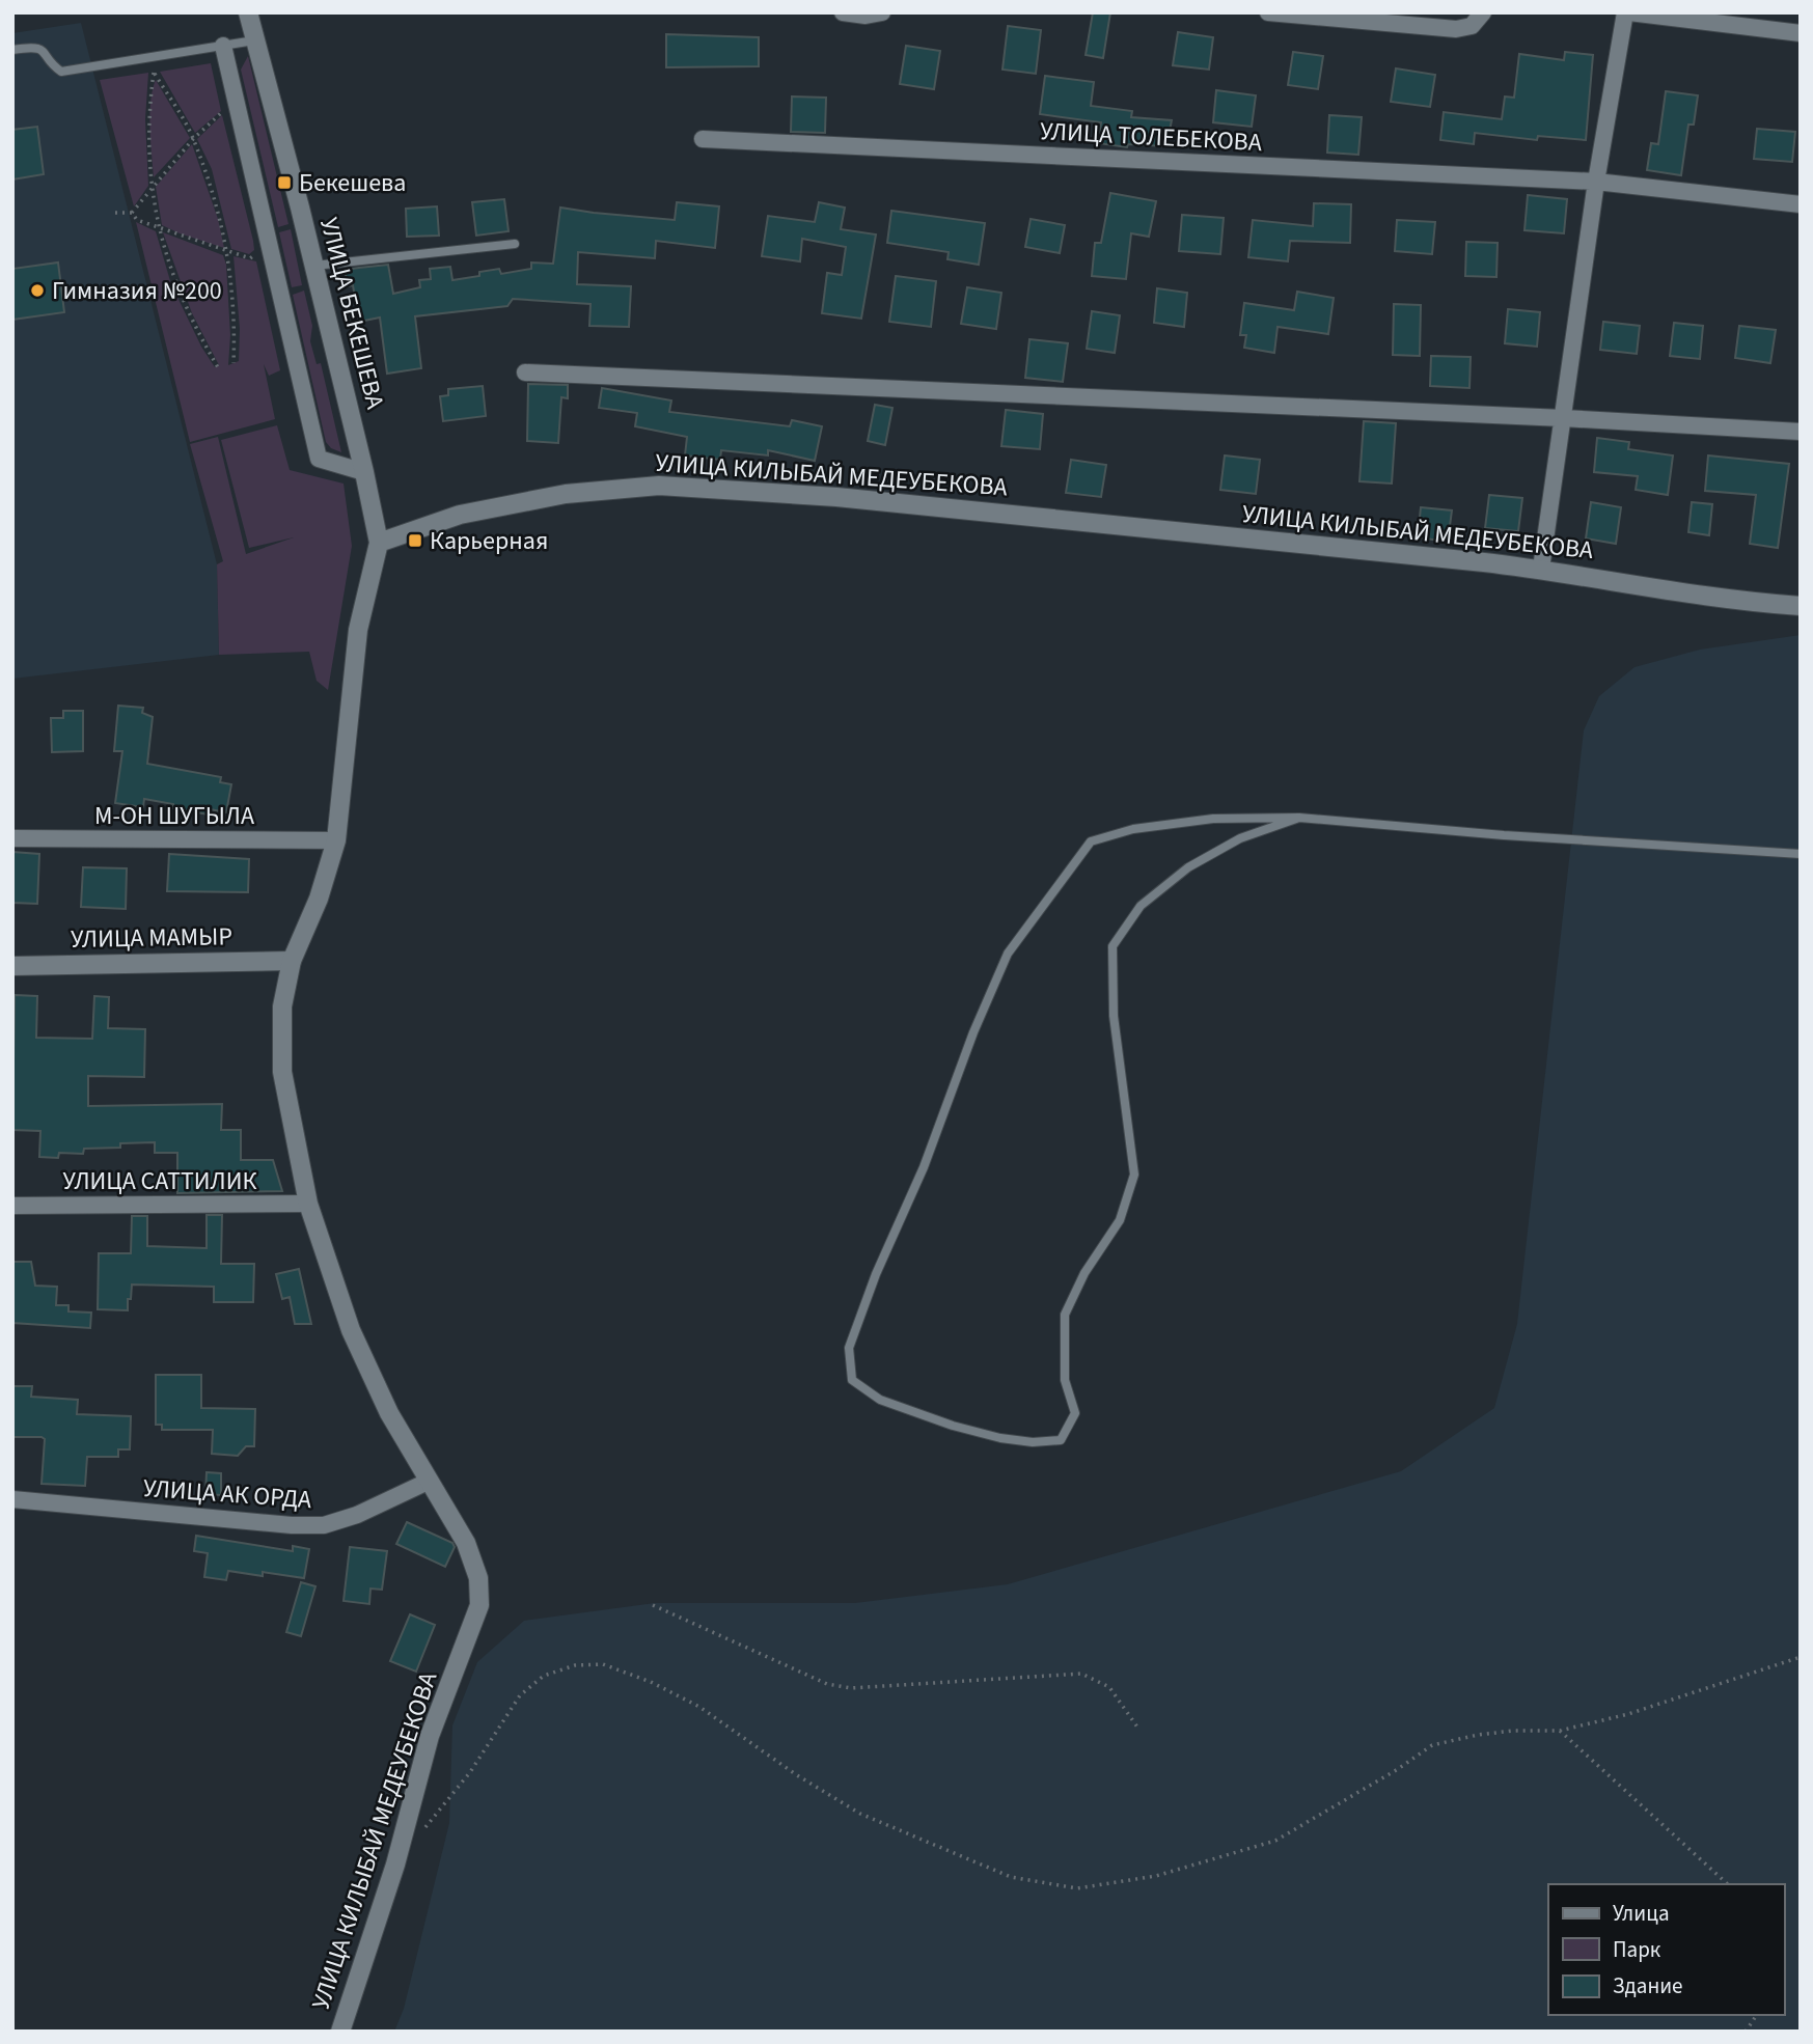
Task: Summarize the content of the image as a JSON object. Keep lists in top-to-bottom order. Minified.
{"streets":{"main road":["УЛИЦА БЕКЕШЕВА","УЛИЦА КИЛЫБАЙ МЕДЕУБЕКОВА","УЛИЦА МАМЫР"],"street":["УЛИЦА ТОЛЕБЕКОВА","М-ОН ШУГЫЛА","УЛИЦА САТТИЛИК","УЛИЦА АК ОРДА"]},"crossings":[["УЛИЦА БЕКЕШЕВА","УЛИЦА КИЛЫБАЙ МЕДЕУБЕКОВА"],["УЛИЦА КИЛЫБАЙ МЕДЕУБЕКОВА","М-ОН ШУГЫЛА"],["УЛИЦА КИЛЫБАЙ МЕДЕУБЕКОВА","УЛИЦА МАМЫР"],["УЛИЦА КИЛЫБАЙ МЕДЕУБЕКОВА","УЛИЦА САТТИЛИК"],["УЛИЦА КИЛЫБАЙ МЕДЕУБЕКОВА","УЛИЦА АК ОРДА"]],"places":{"transit":["Бекешева","Карьерная"],"other":["Гимназия №200"]},"legend":["Улица","Парк","Здание"]}
